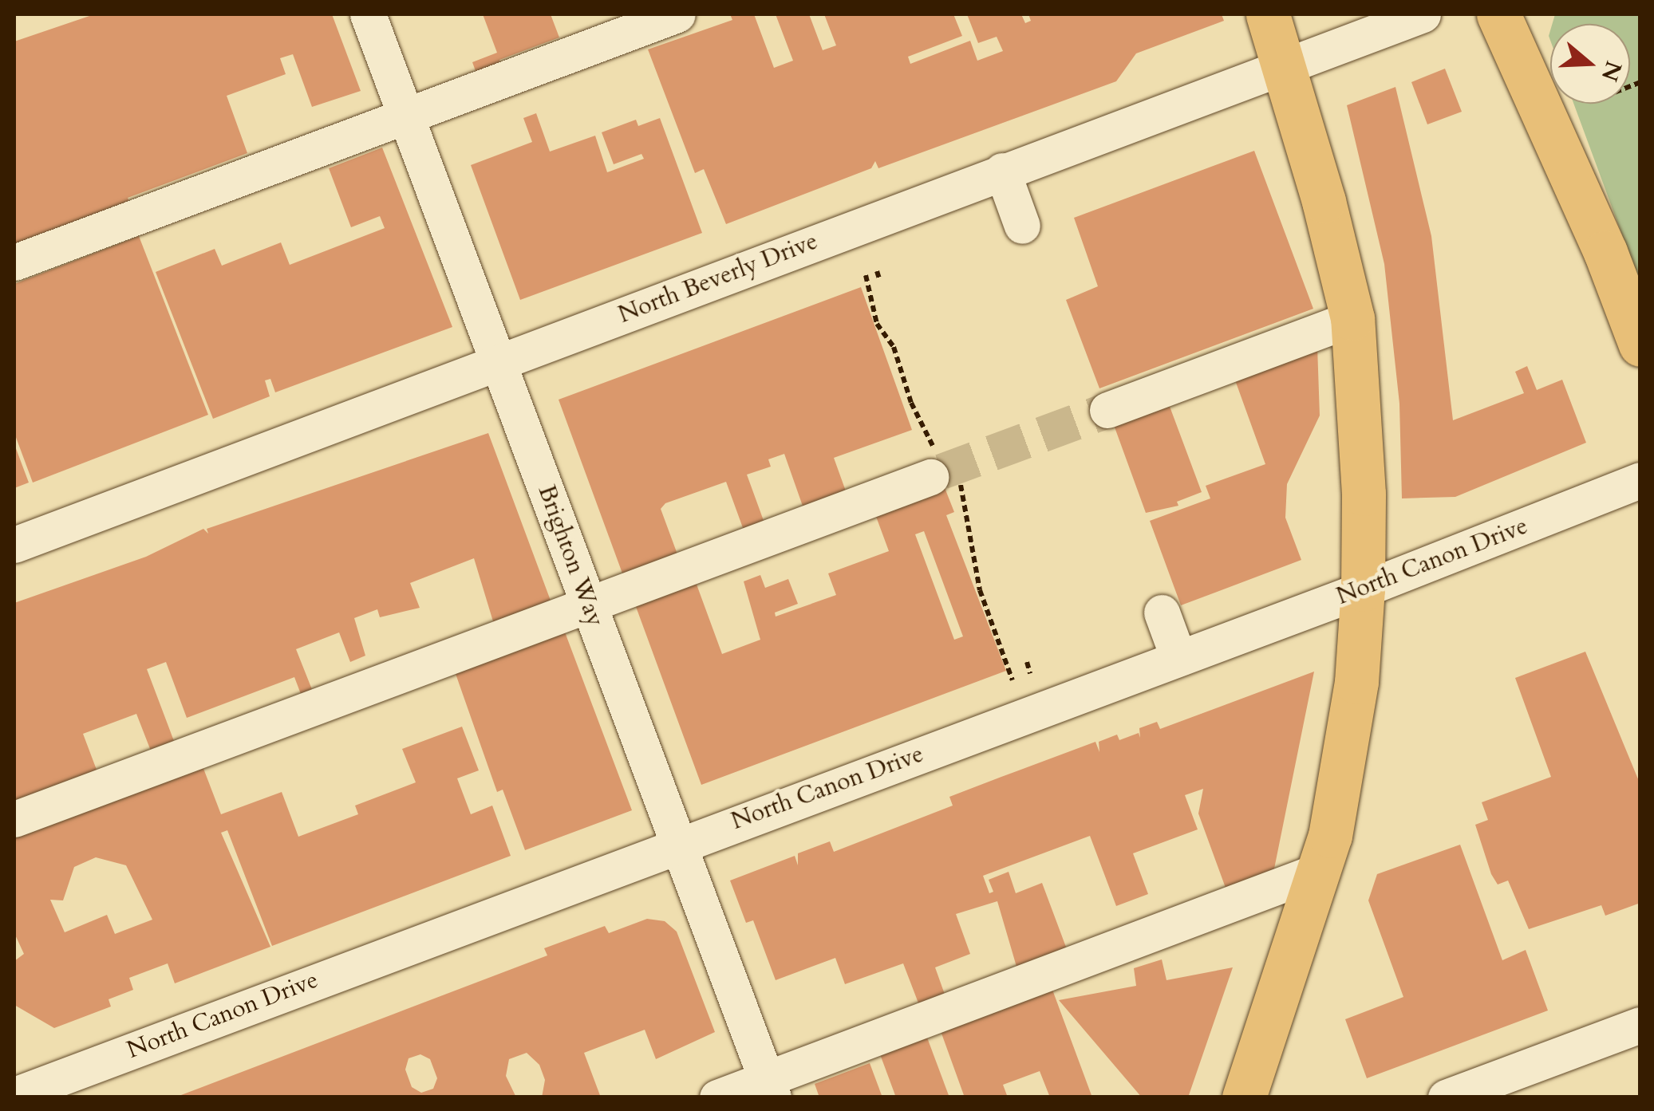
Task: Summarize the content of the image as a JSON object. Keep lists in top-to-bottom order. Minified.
{"streets":{"street":["North Beverly Drive","Brighton Way","North Canon Drive"]},"crossings":[["North Beverly Drive","Brighton Way"],["Brighton Way","North Canon Drive"]],"north":"right"}
